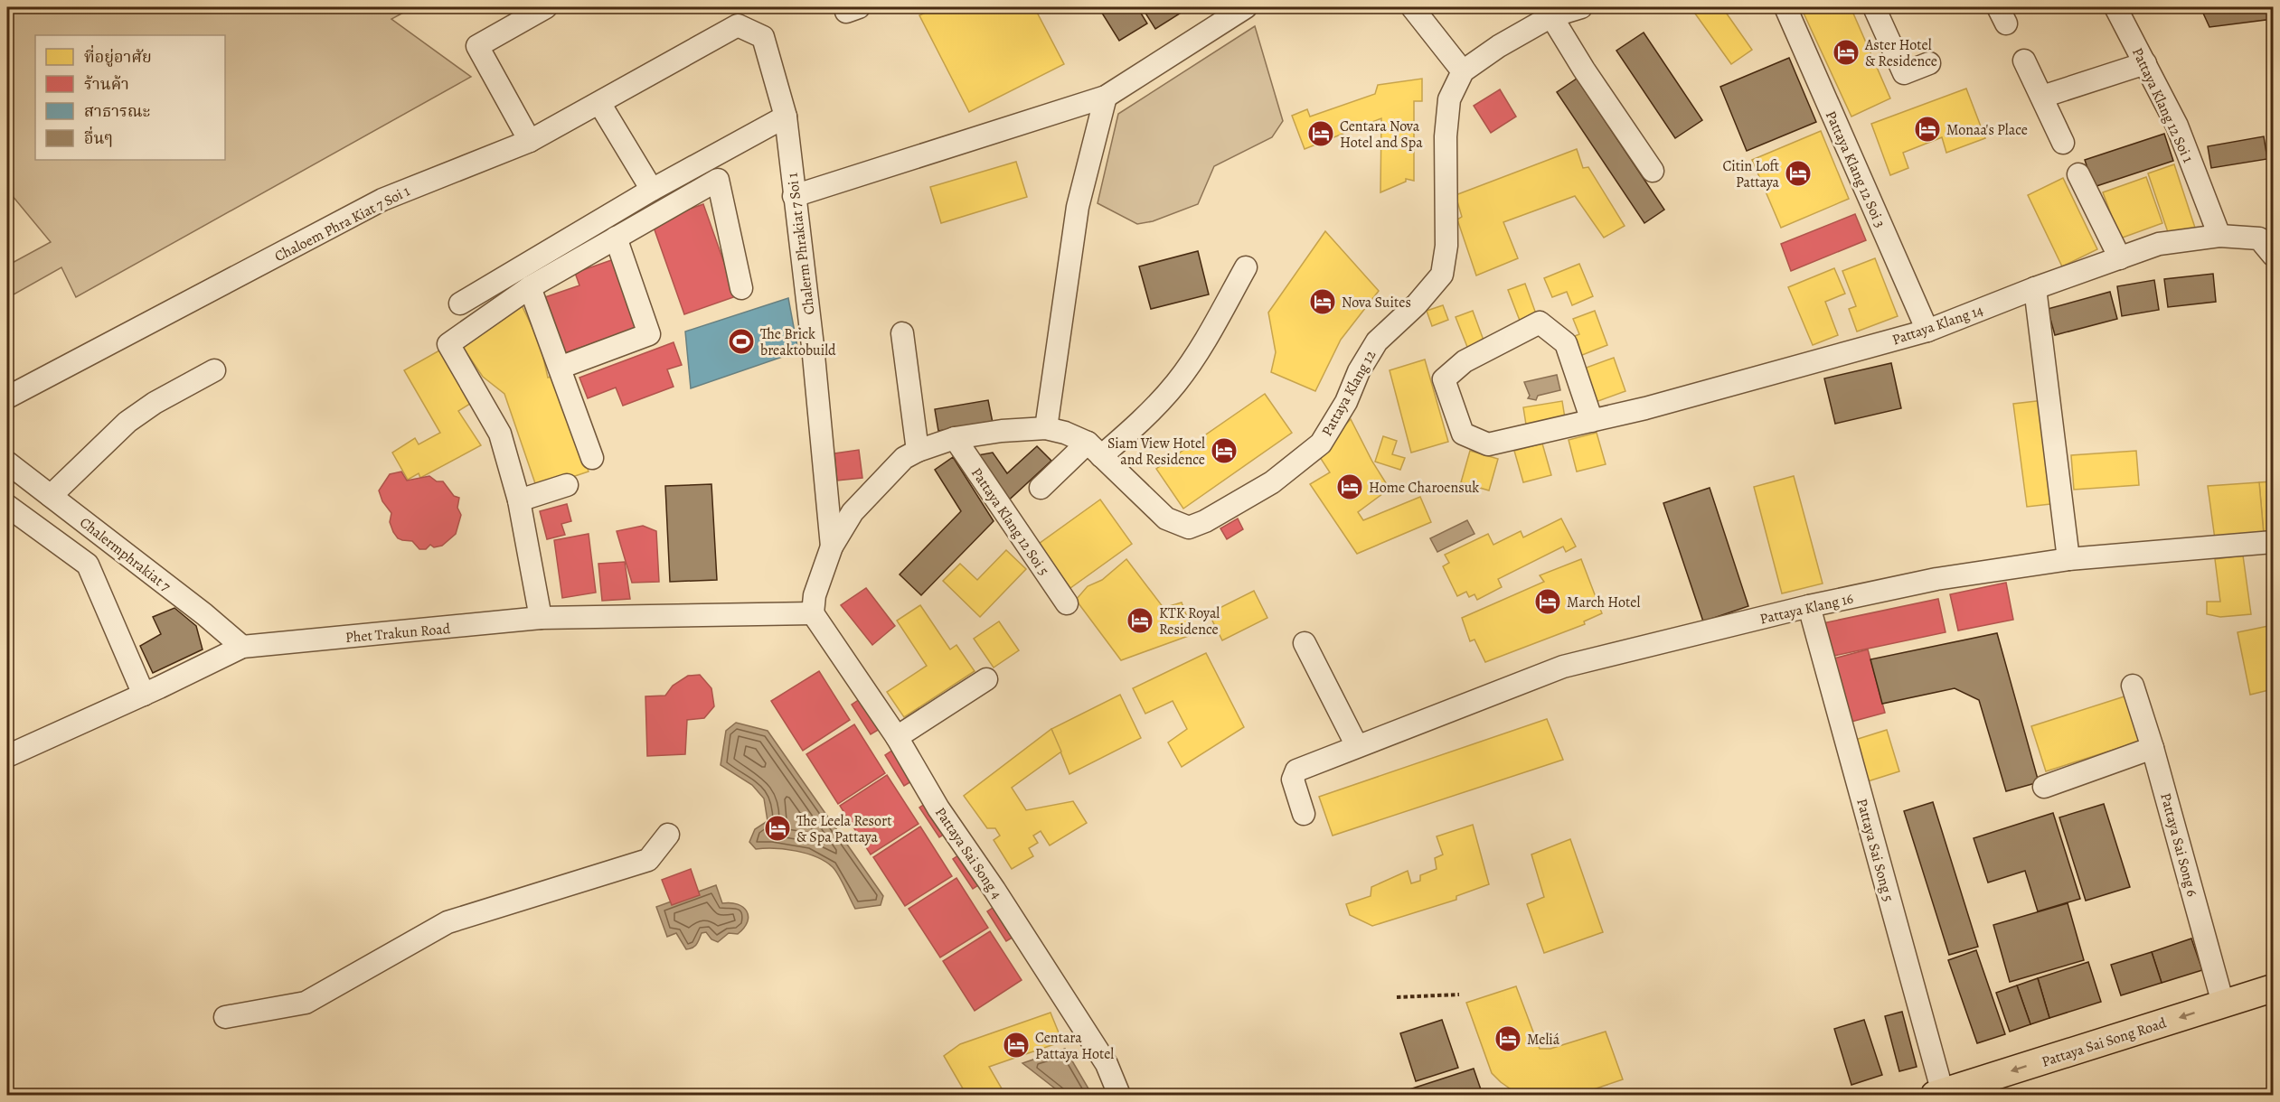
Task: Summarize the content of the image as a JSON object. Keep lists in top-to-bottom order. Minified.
{"streets":{"main road":["Pattaya Sai Song Road"],"street":["Pattaya Klang 12 Soi 1","Pattaya Klang 12 Soi 3","Chaloem Phra Kiat 7 Soi 1","Chalerm Phrakiat 7 Soi 1","Pattaya Klang 14","Pattaya Klang 12","Pattaya Klang 12 Soi 5","Chalermphrakiat 7","Pattaya Klang 16","Phet Trakun Road","Pattaya Sai Song 6","Pattaya Sai Song 5","Pattaya Sai Song 4"]},"crossings":[["Pattaya Klang 12 Soi 1","Pattaya Klang 14"],["Pattaya Klang 12 Soi 3","Pattaya Klang 14"],["Chaloem Phra Kiat 7 Soi 1","Chalerm Phrakiat 7 Soi 1"],["Chalerm Phrakiat 7 Soi 1","Pattaya Klang 12"],["Pattaya Klang 12","Pattaya Klang 12 Soi 5"],["Pattaya Klang 12","Phet Trakun Road"],["Pattaya Klang 12","Pattaya Sai Song 4"],["Chalermphrakiat 7","Phet Trakun Road"],["Pattaya Klang 16","Pattaya Sai Song 5"],["Phet Trakun Road","Pattaya Sai Song 4"],["Pattaya Sai Song 6","Pattaya Sai Song Road"],["Pattaya Sai Song 5","Pattaya Sai Song Road"]],"one_way":["Pattaya Sai Song Road"],"places":{"hotel":["Aster Hotel & Residence","Monaa's Place","Centara Nova Hotel and Spa","Citin Loft Pattaya","Nova Suites","Siam View Hotel and Residence","Home Charoensuk","March Hotel","KTK Royal Residence","The Leela Resort & Spa Pattaya","Meliá","Centara Pattaya Hotel"],"sports":["The Brick breaktobuild"]},"legend":["ที่อยู่อาศัย","ร้านค้า","สาธารณะ","อื่นๆ"]}
